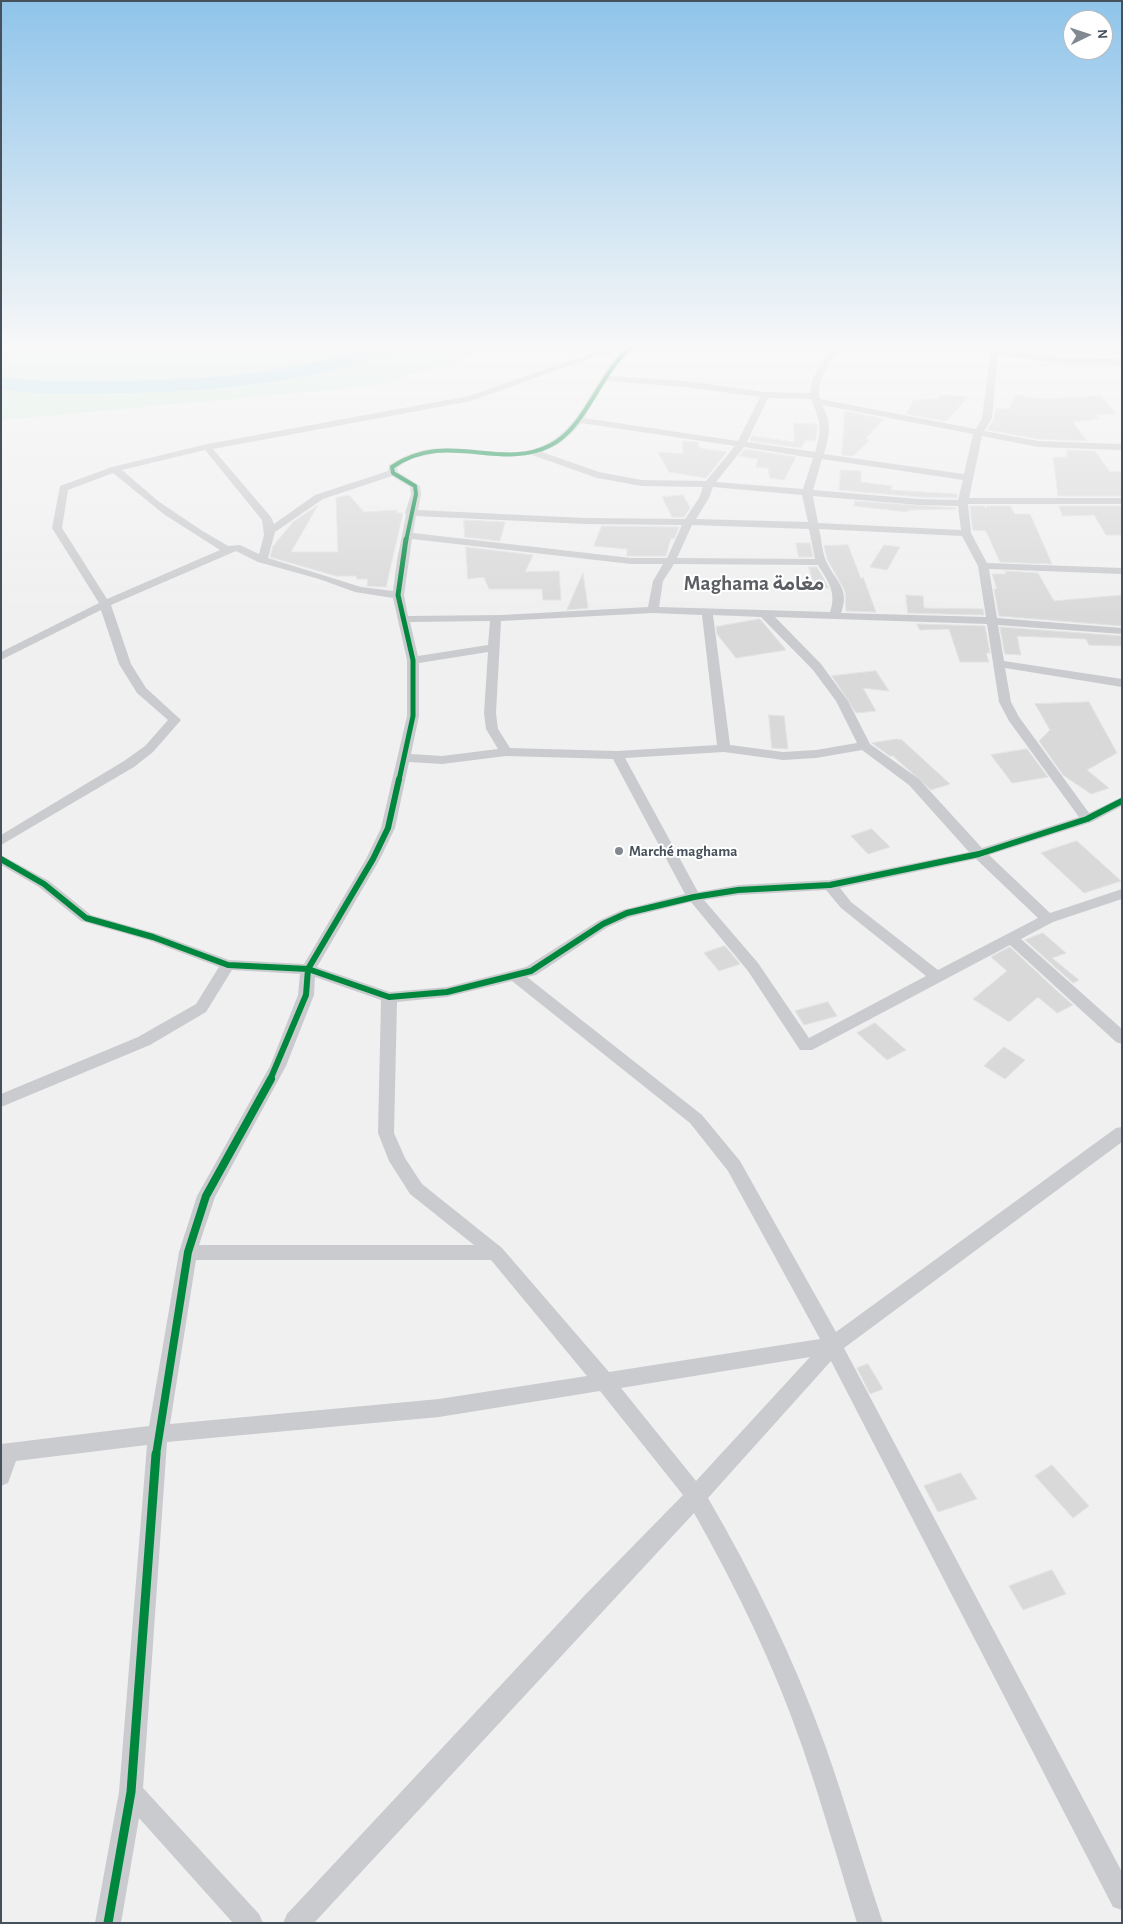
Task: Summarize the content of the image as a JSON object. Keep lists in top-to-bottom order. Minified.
{"districts":["Maghama مغامة"],"places":["Marché maghama"],"north":"right"}
